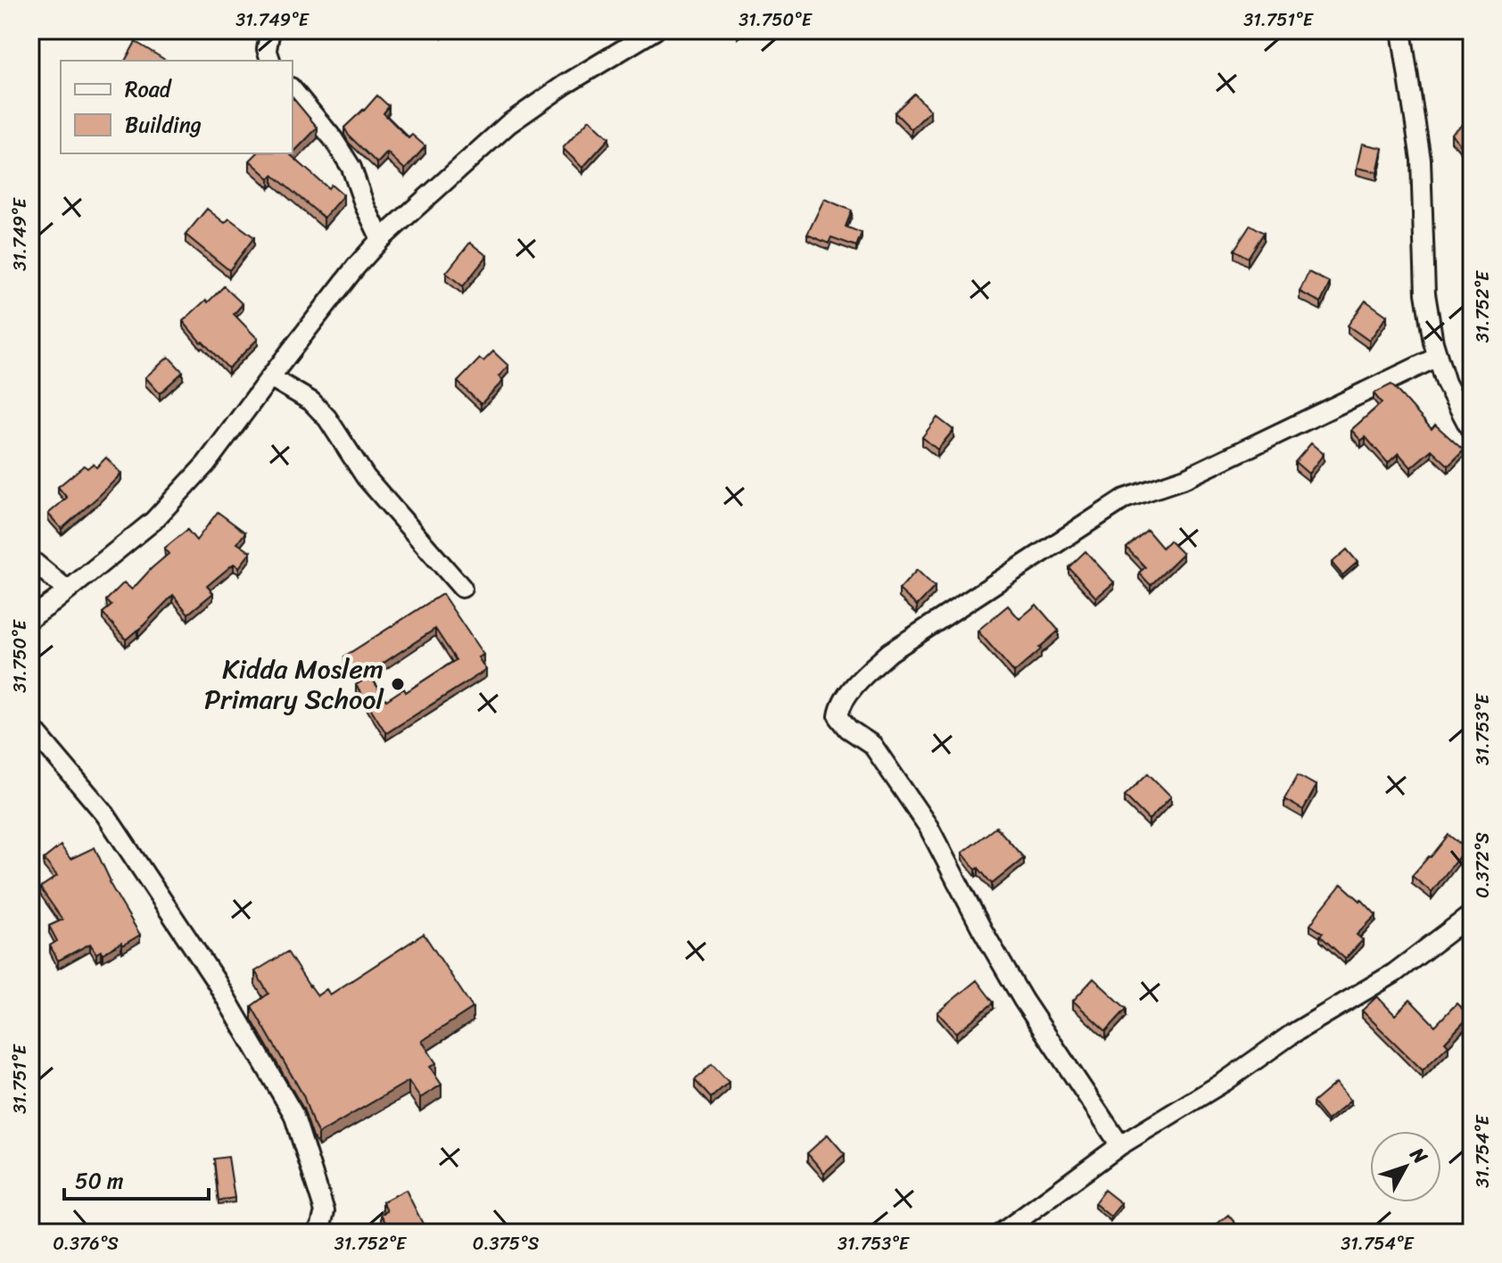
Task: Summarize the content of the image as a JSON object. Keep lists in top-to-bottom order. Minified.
{"places":["Kidda Moslem Primary School"],"legend":["Road","Building"],"scale_bar":"50 m","north":"top right","coordinates":["31.749°E","31.750°E","31.751°E","31.752°E","31.753°E","0.372°S","31.754°E","0.376°S","0.375°S"]}
